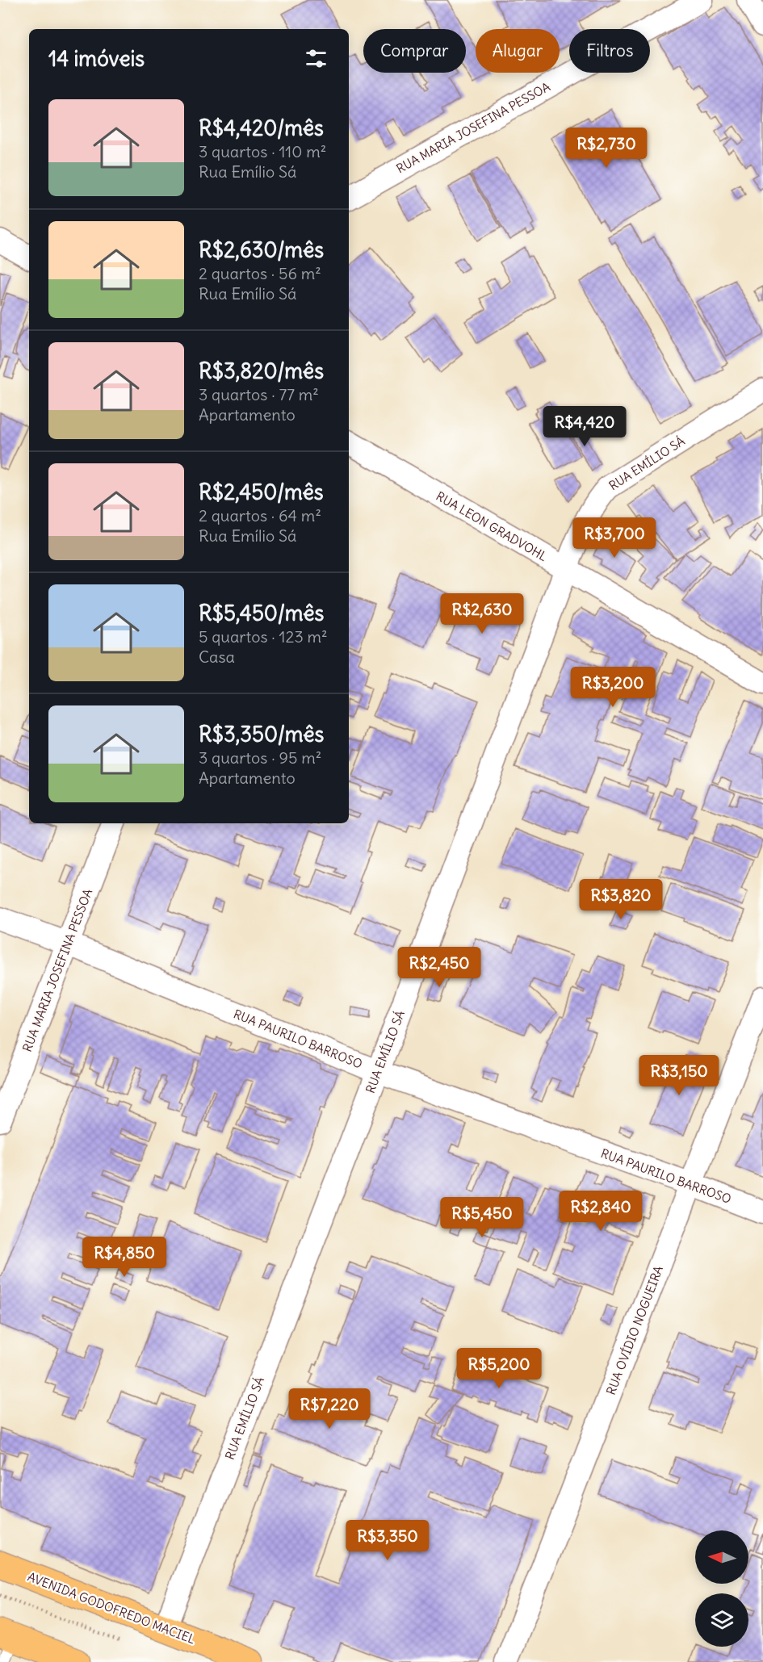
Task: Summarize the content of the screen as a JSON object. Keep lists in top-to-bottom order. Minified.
{"streets":{"main road":["AVENIDA GODOFREDO MACIEL"],"street":["RUA MARIA JOSEFINA PESSOA","RUA EMÍLIO SÁ","RUA LEON GRADVOHL","RUA PAURILO BARROSO","RUA OVÍDIO NOGUEIRA"]},"crossings":[["RUA MARIA JOSEFINA PESSOA","RUA PAURILO BARROSO"],["RUA EMÍLIO SÁ","RUA LEON GRADVOHL"],["RUA EMÍLIO SÁ","RUA PAURILO BARROSO"],["RUA EMÍLIO SÁ","AVENIDA GODOFREDO MACIEL"],["RUA PAURILO BARROSO","RUA OVÍDIO NOGUEIRA"]],"north":"left","page":{"chip":["Comprar","Alugar","Filtros"],"heading":"14 imóveis","list":[{"name":"R$4,420/mês","note":"3 quartos · 110 m² · Rua Emílio Sá"},{"name":"R$2,630/mês","note":"2 quartos · 56 m² · Rua Emílio Sá"},{"name":"R$3,820/mês","note":"3 quartos · 77 m² · Apartamento"},{"name":"R$2,450/mês","note":"2 quartos · 64 m² · Rua Emílio Sá"},{"name":"R$5,450/mês","note":"5 quartos · 123 m² · Casa"},{"name":"R$3,350/mês","note":"3 quartos · 95 m² · Apartamento"}],"price":["R$2,730","R$4,420","R$3,700","R$2,630","R$3,200","R$3,820","R$2,450","R$3,150","R$2,840","R$5,450","R$4,850","R$5,200","R$7,220","R$3,350"]}}
